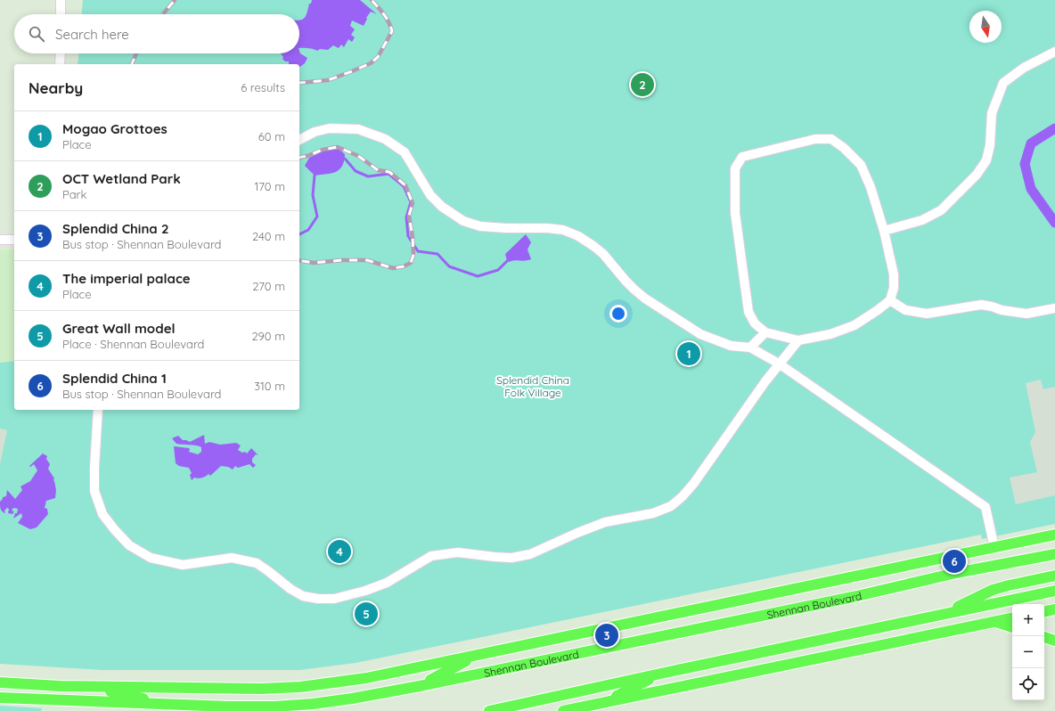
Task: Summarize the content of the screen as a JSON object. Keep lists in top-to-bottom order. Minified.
{"streets":{"main road":["Shennan Boulevard"]},"parks":["Splendid China Folk Village"],"north":"bottom","page":{"search":"Search here","heading":["Nearby","6 results"],"pins":["2","1","4","6","5","3"],"list":[{"mark":"1","name":"Mogao Grottoes","note":"Place","value":"60 m"},{"mark":"2","name":"OCT Wetland Park","note":"Park","value":"170 m"},{"mark":"3","name":"Splendid China 2","note":"Bus stop · Shennan Boulevard","value":"240 m"},{"mark":"4","name":"The imperial palace","note":"Place","value":"270 m"},{"mark":"5","name":"Great Wall model","note":"Place · Shennan Boulevard","value":"290 m"},{"mark":"6","name":"Splendid China 1","note":"Bus stop · Shennan Boulevard","value":"310 m"}],"map_buttons":["+","−"]}}
